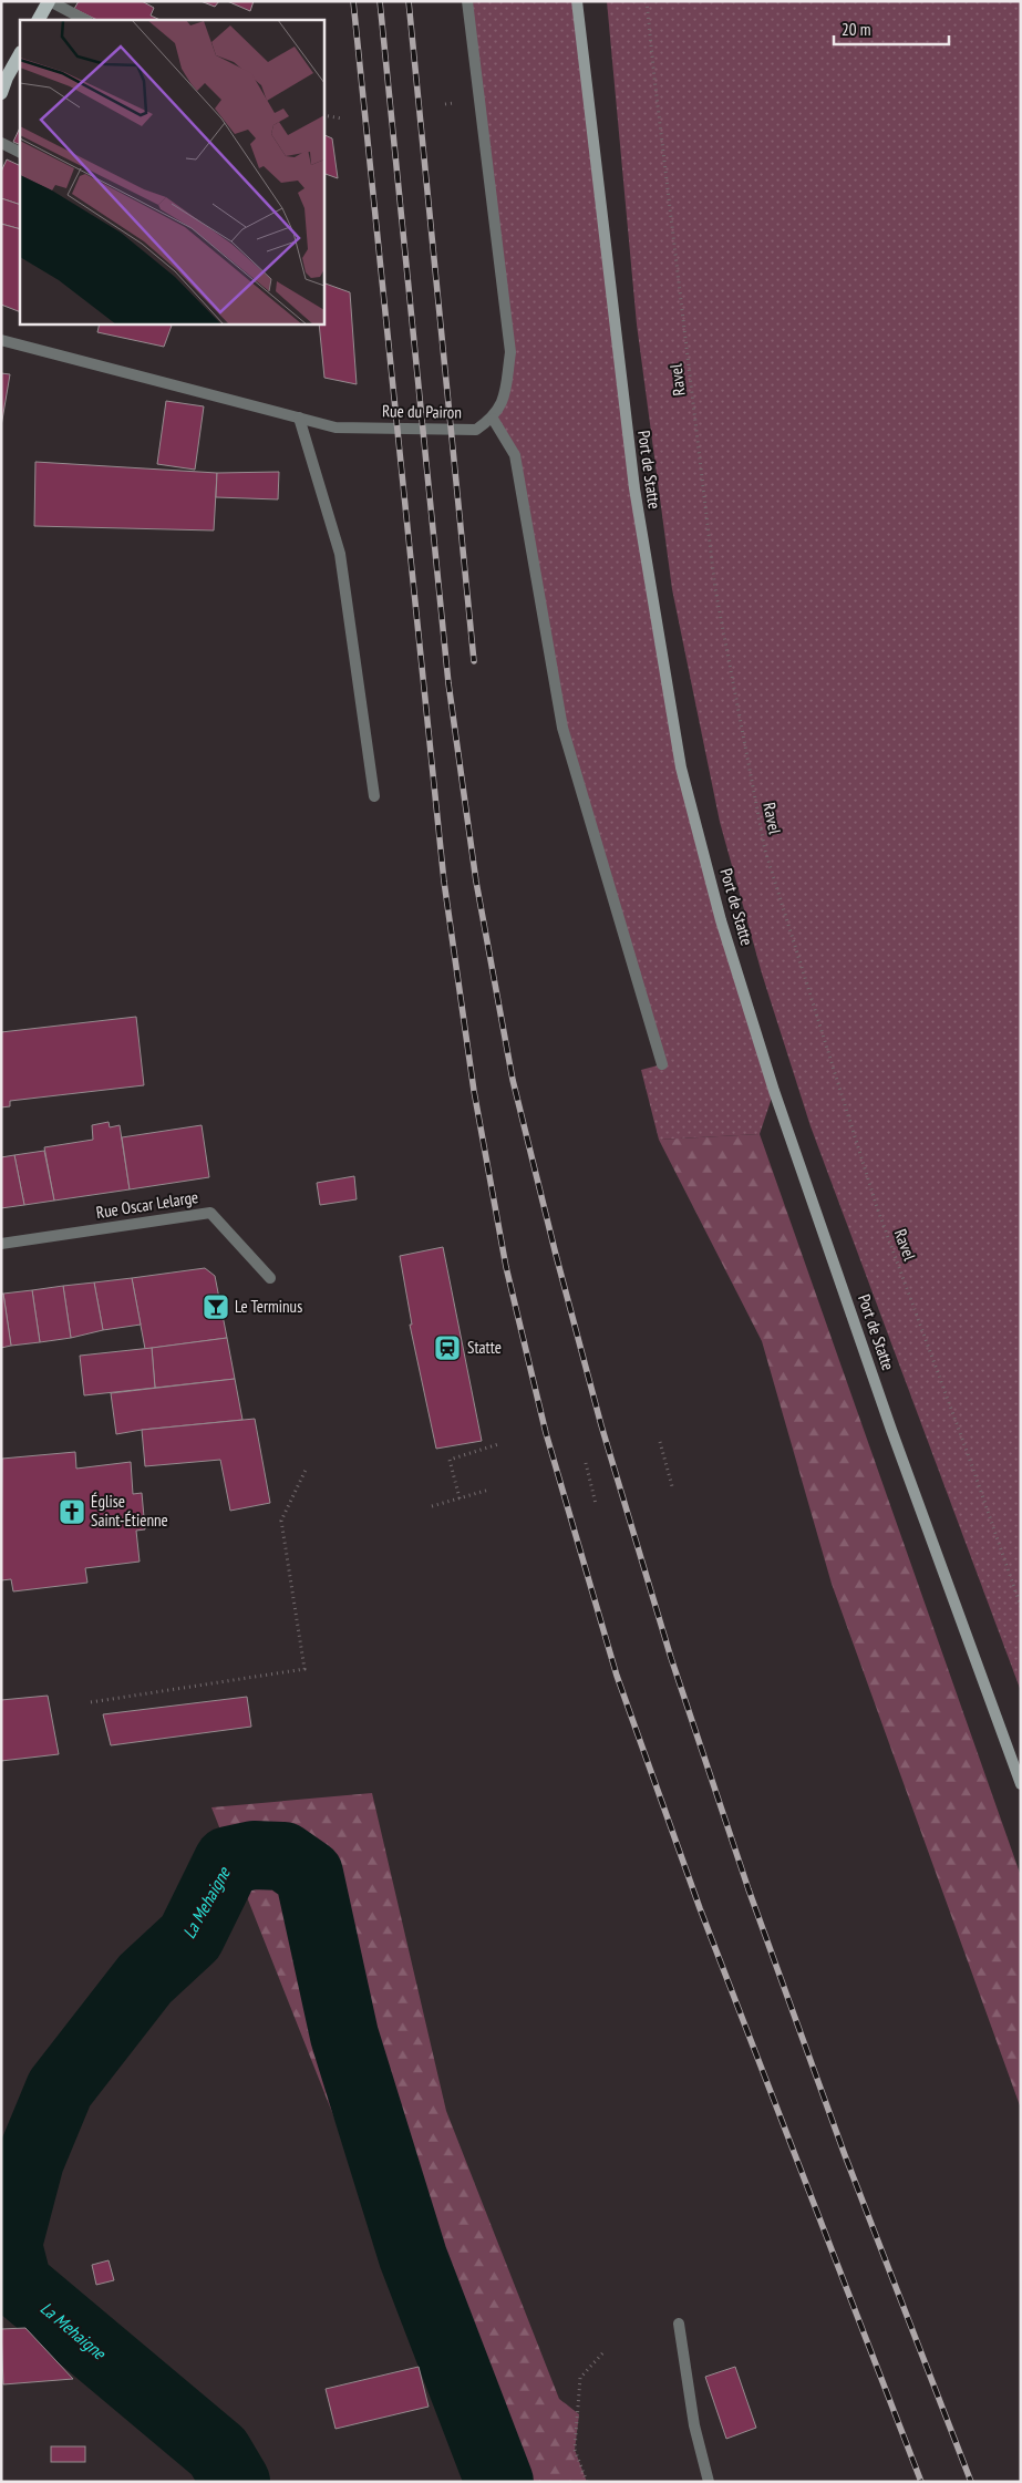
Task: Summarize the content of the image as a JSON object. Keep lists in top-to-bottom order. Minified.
{"streets":{"street":["Rue du Pairon","Port de Statte","Rue Oscar Lelarge"],"path":["Ravel"]},"water":["La Mehaigne"],"places":{"bar":["Le Terminus"],"station":["Statte"],"church":["Église Saint-Étienne"]},"scale_bar":"20 m"}
